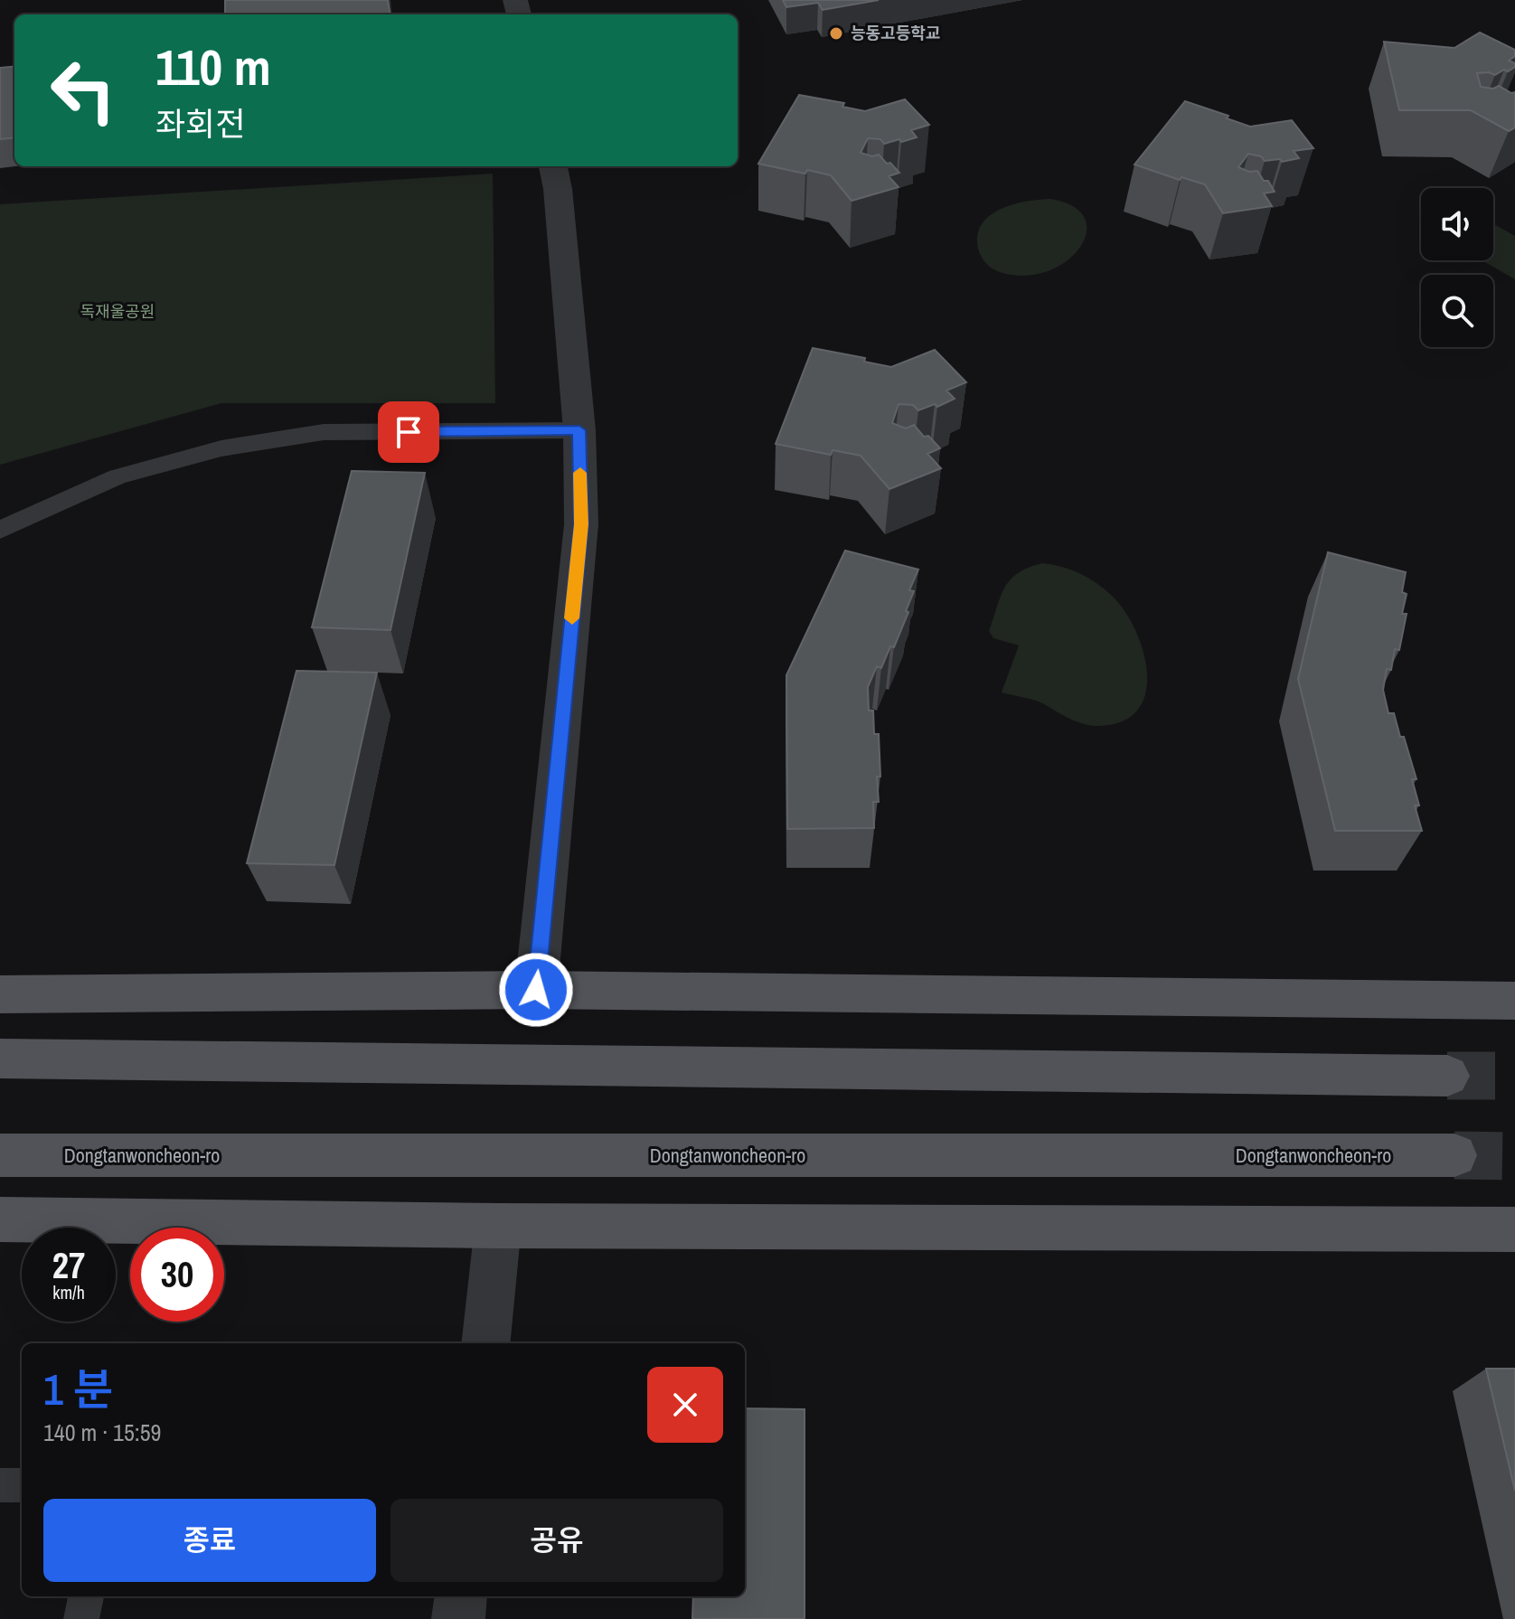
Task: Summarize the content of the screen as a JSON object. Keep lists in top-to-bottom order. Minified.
{"streets":{"main road":["Dongtanwoncheon-ro"]},"parks":["독재울공원"],"places":["능동고등학교"],"page":{"turn":["110 m","좌회전"],"speed":"27 km/h","limit":"30","heading":["1 분","140 m · 15:59"],"buttons":["종료","공유"]}}
